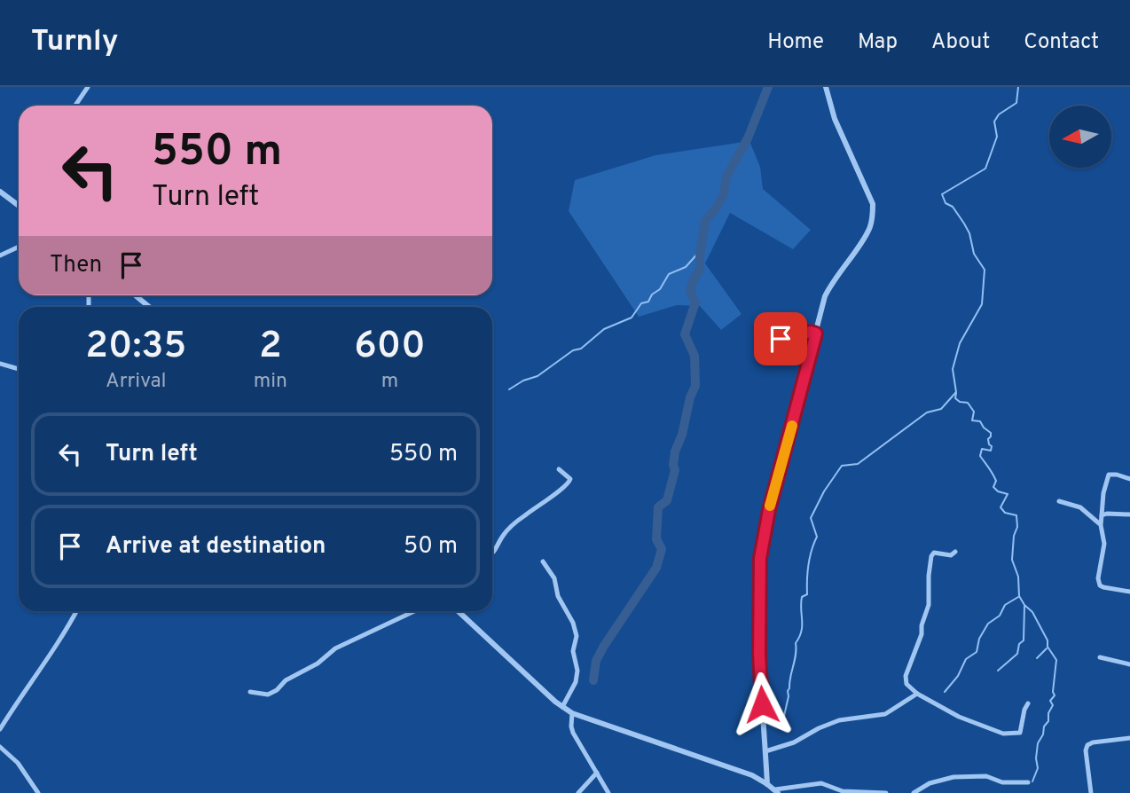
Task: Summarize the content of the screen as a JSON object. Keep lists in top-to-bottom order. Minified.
{"north":"left","page":{"header":"Turnly","nav":["Home","Map","About","Contact"],"turn":["550 m","Turn left"],"then":"Then","eta":["20:35","Arrival","2","min","600","m"],"list":[{"name":"Turn left","value":"550 m"},{"name":"Arrive at destination","value":"50 m"}]}}
